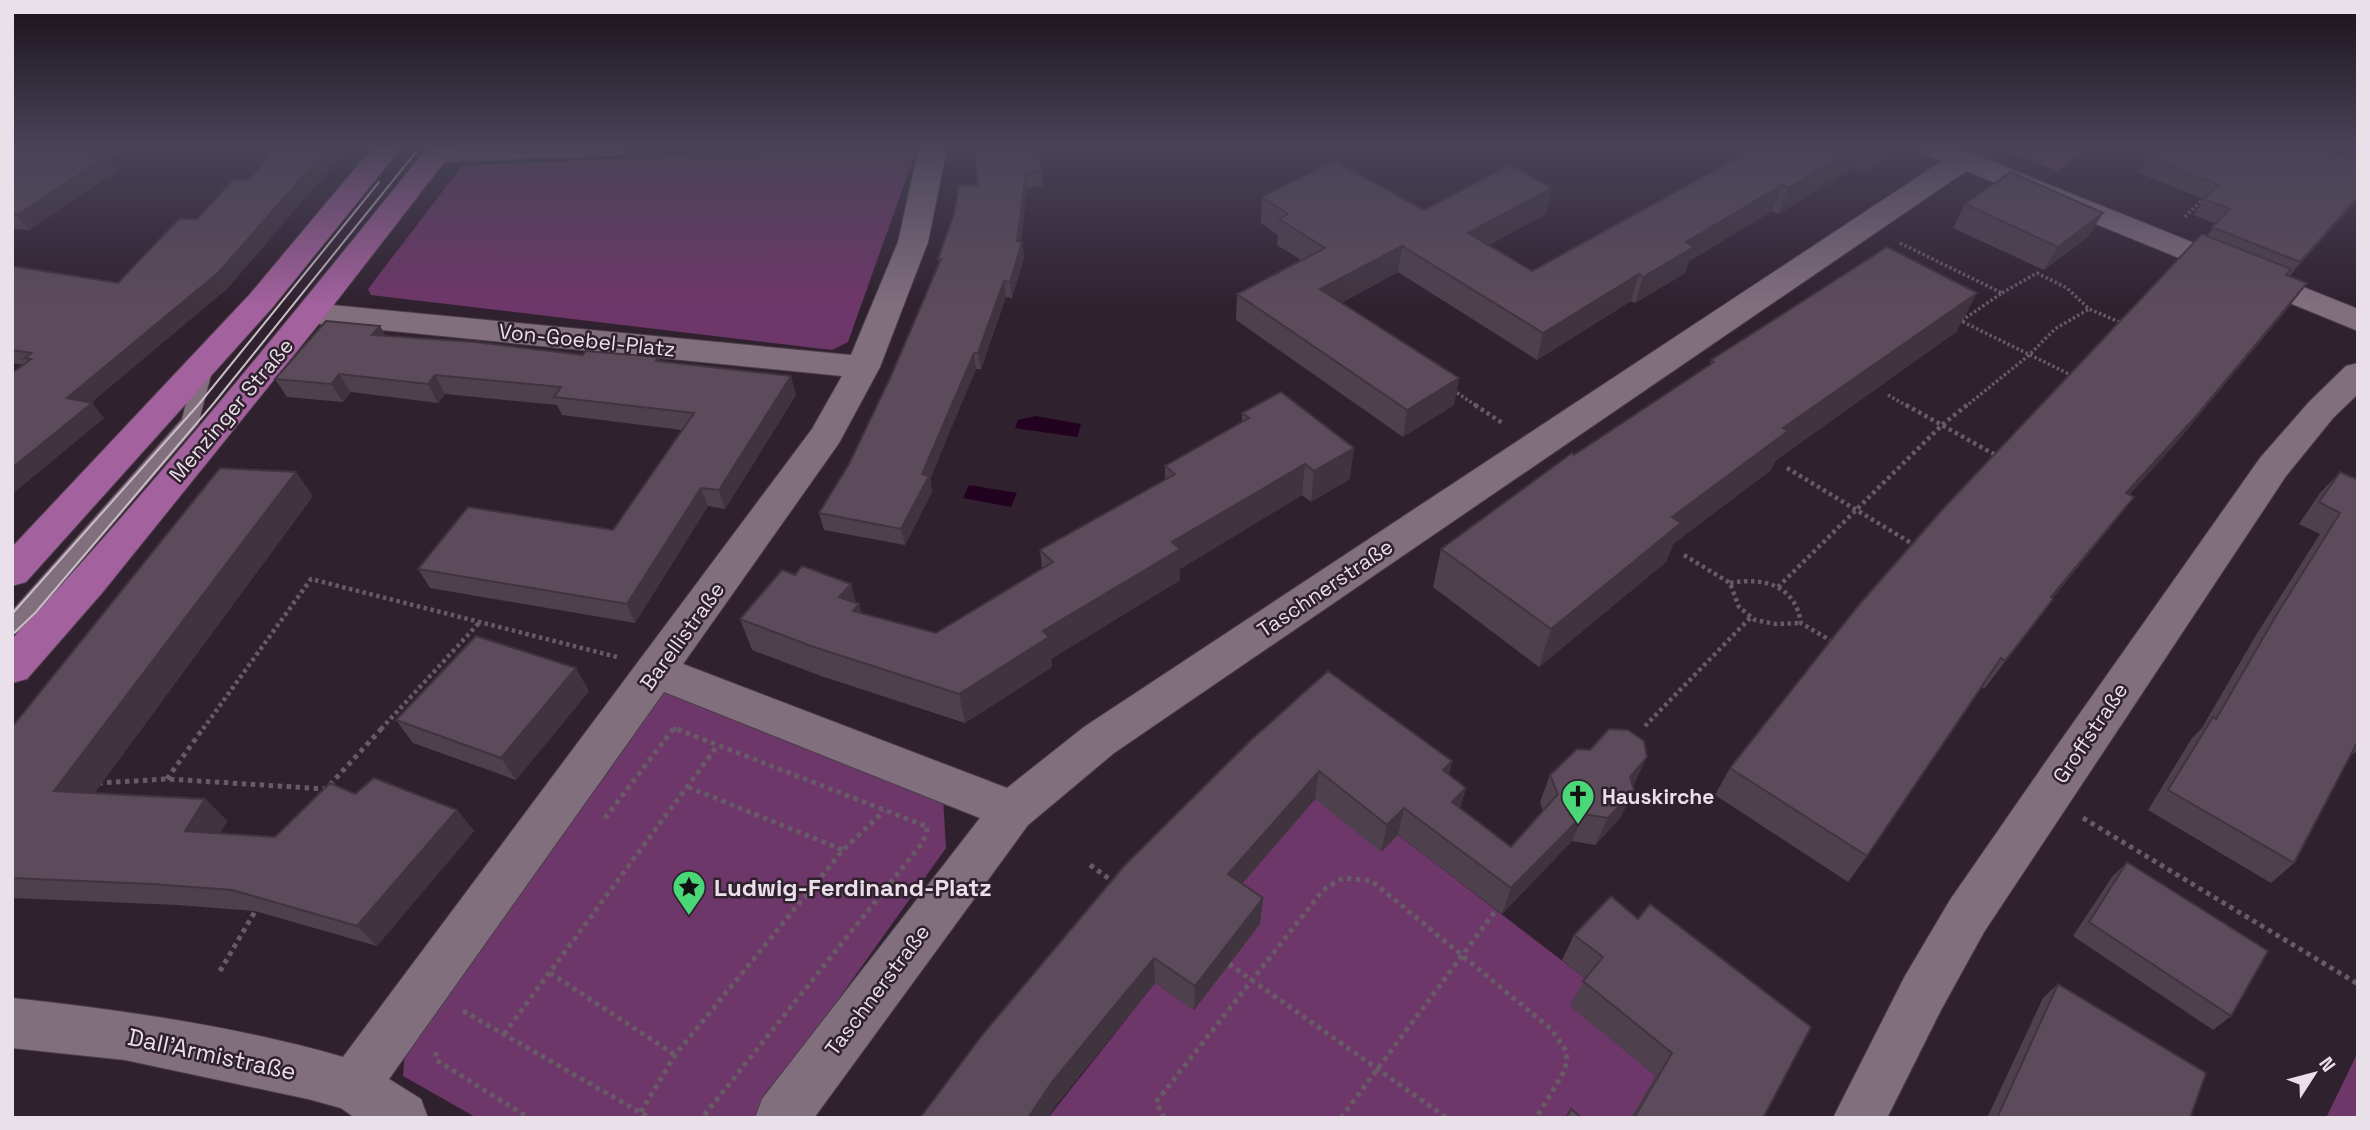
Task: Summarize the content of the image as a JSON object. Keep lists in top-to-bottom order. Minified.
{"streets":{"main road":["Menzinger Straße"],"street":["Von-Goebel-Platz","Taschnerstraße","Barellistraße","Groffstraße","Dall'Armistraße"]},"crossings":[["Von-Goebel-Platz","Menzinger Straße"],["Von-Goebel-Platz","Barellistraße"],["Barellistraße","Dall'Armistraße"]],"places":{"church":["Hauskirche"],"place":["Ludwig-Ferdinand-Platz"]},"north":"top right"}
